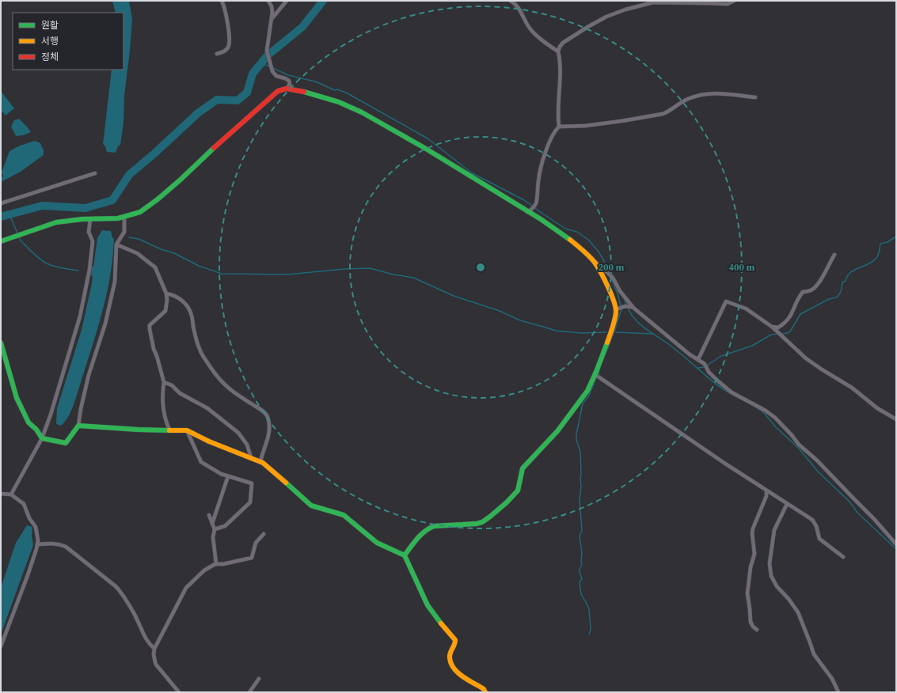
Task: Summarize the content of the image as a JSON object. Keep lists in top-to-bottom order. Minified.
{"legend":["원활","서행","정체"],"rings":["200 m","400 m"]}
